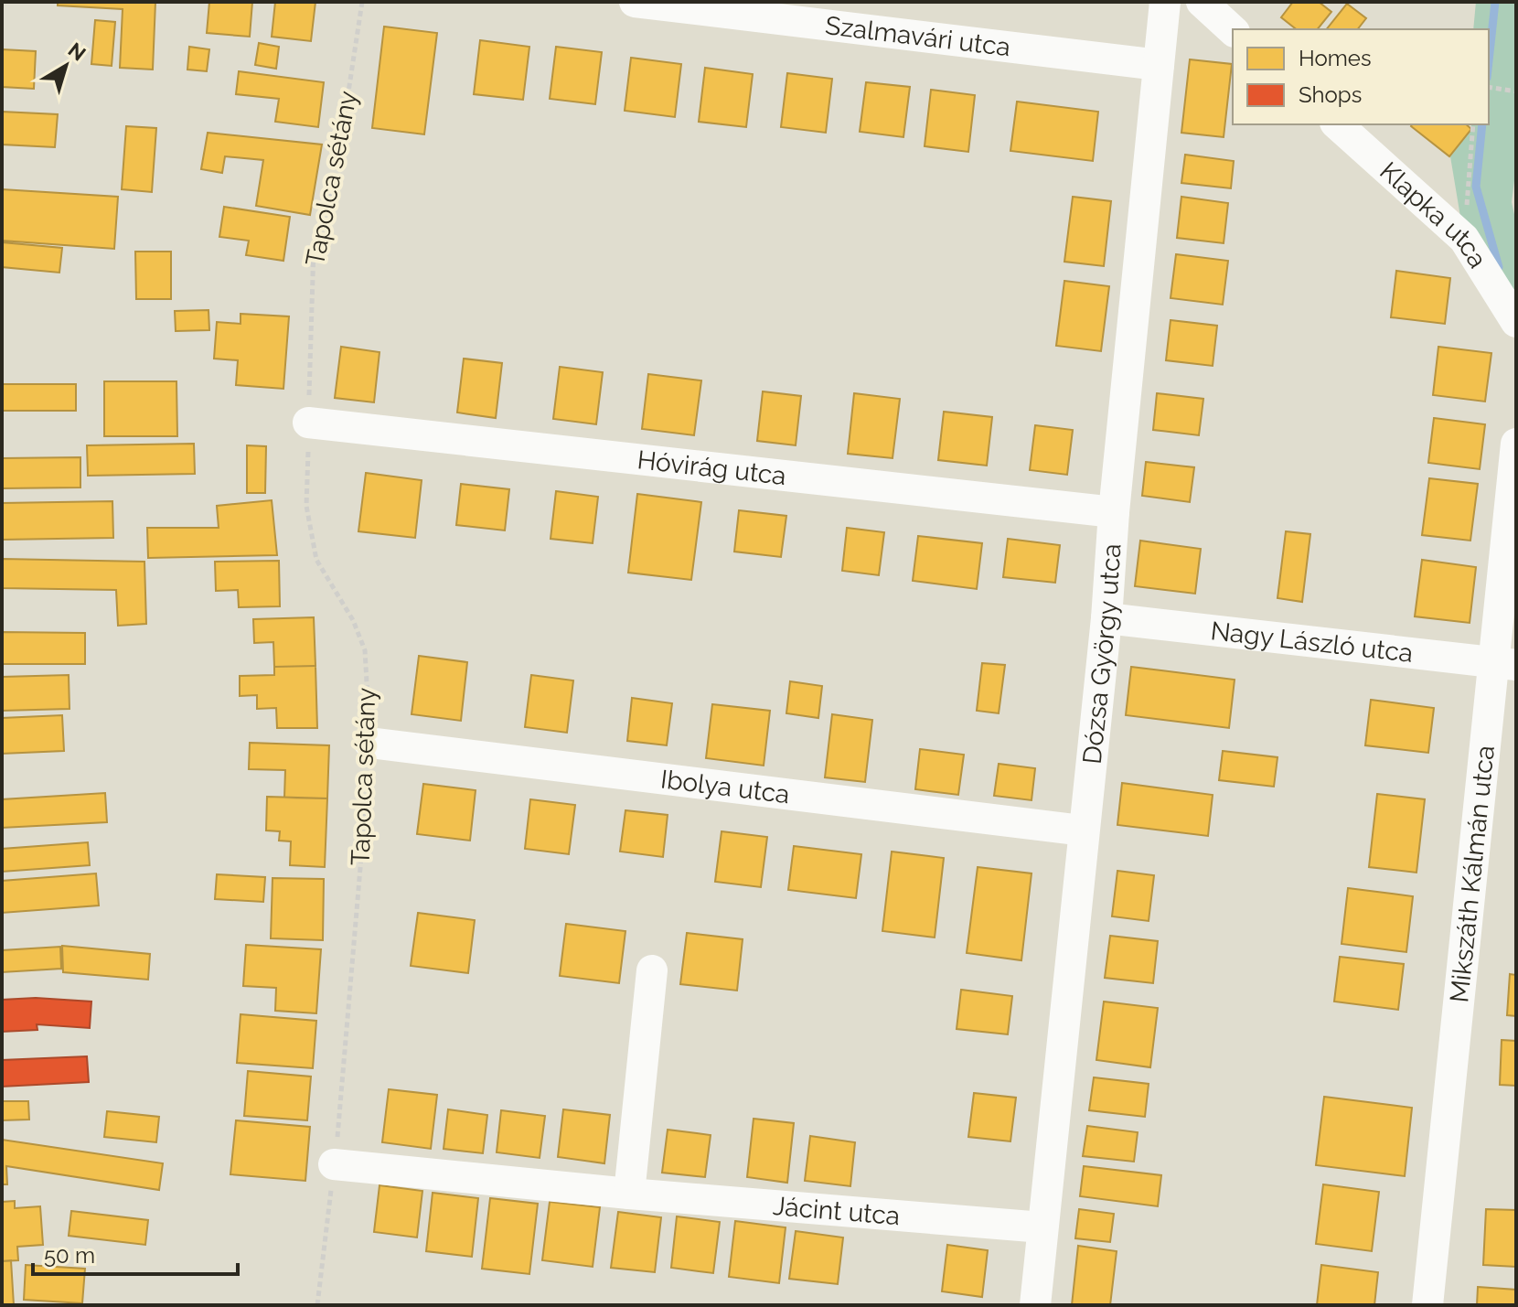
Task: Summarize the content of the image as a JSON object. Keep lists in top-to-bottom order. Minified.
{"streets":{"street":["Szalmavári utca","Klapka utca","Hóvirág utca","Nagy László utca","Dózsa György utca","Ibolya utca","Mikszáth Kálmán utca","Jácint utca"],"path":["Tapolca sétány"]},"crossings":[["Szalmavári utca","Dózsa György utca"],["Tapolca sétány","Hóvirág utca"],["Tapolca sétány","Ibolya utca"],["Tapolca sétány","Jácint utca"],["Hóvirág utca","Dózsa György utca"],["Nagy László utca","Dózsa György utca"],["Nagy László utca","Mikszáth Kálmán utca"],["Dózsa György utca","Ibolya utca"],["Dózsa György utca","Jácint utca"]],"legend":["Homes","Shops"],"scale_bar":"50 m","north":"top right"}
